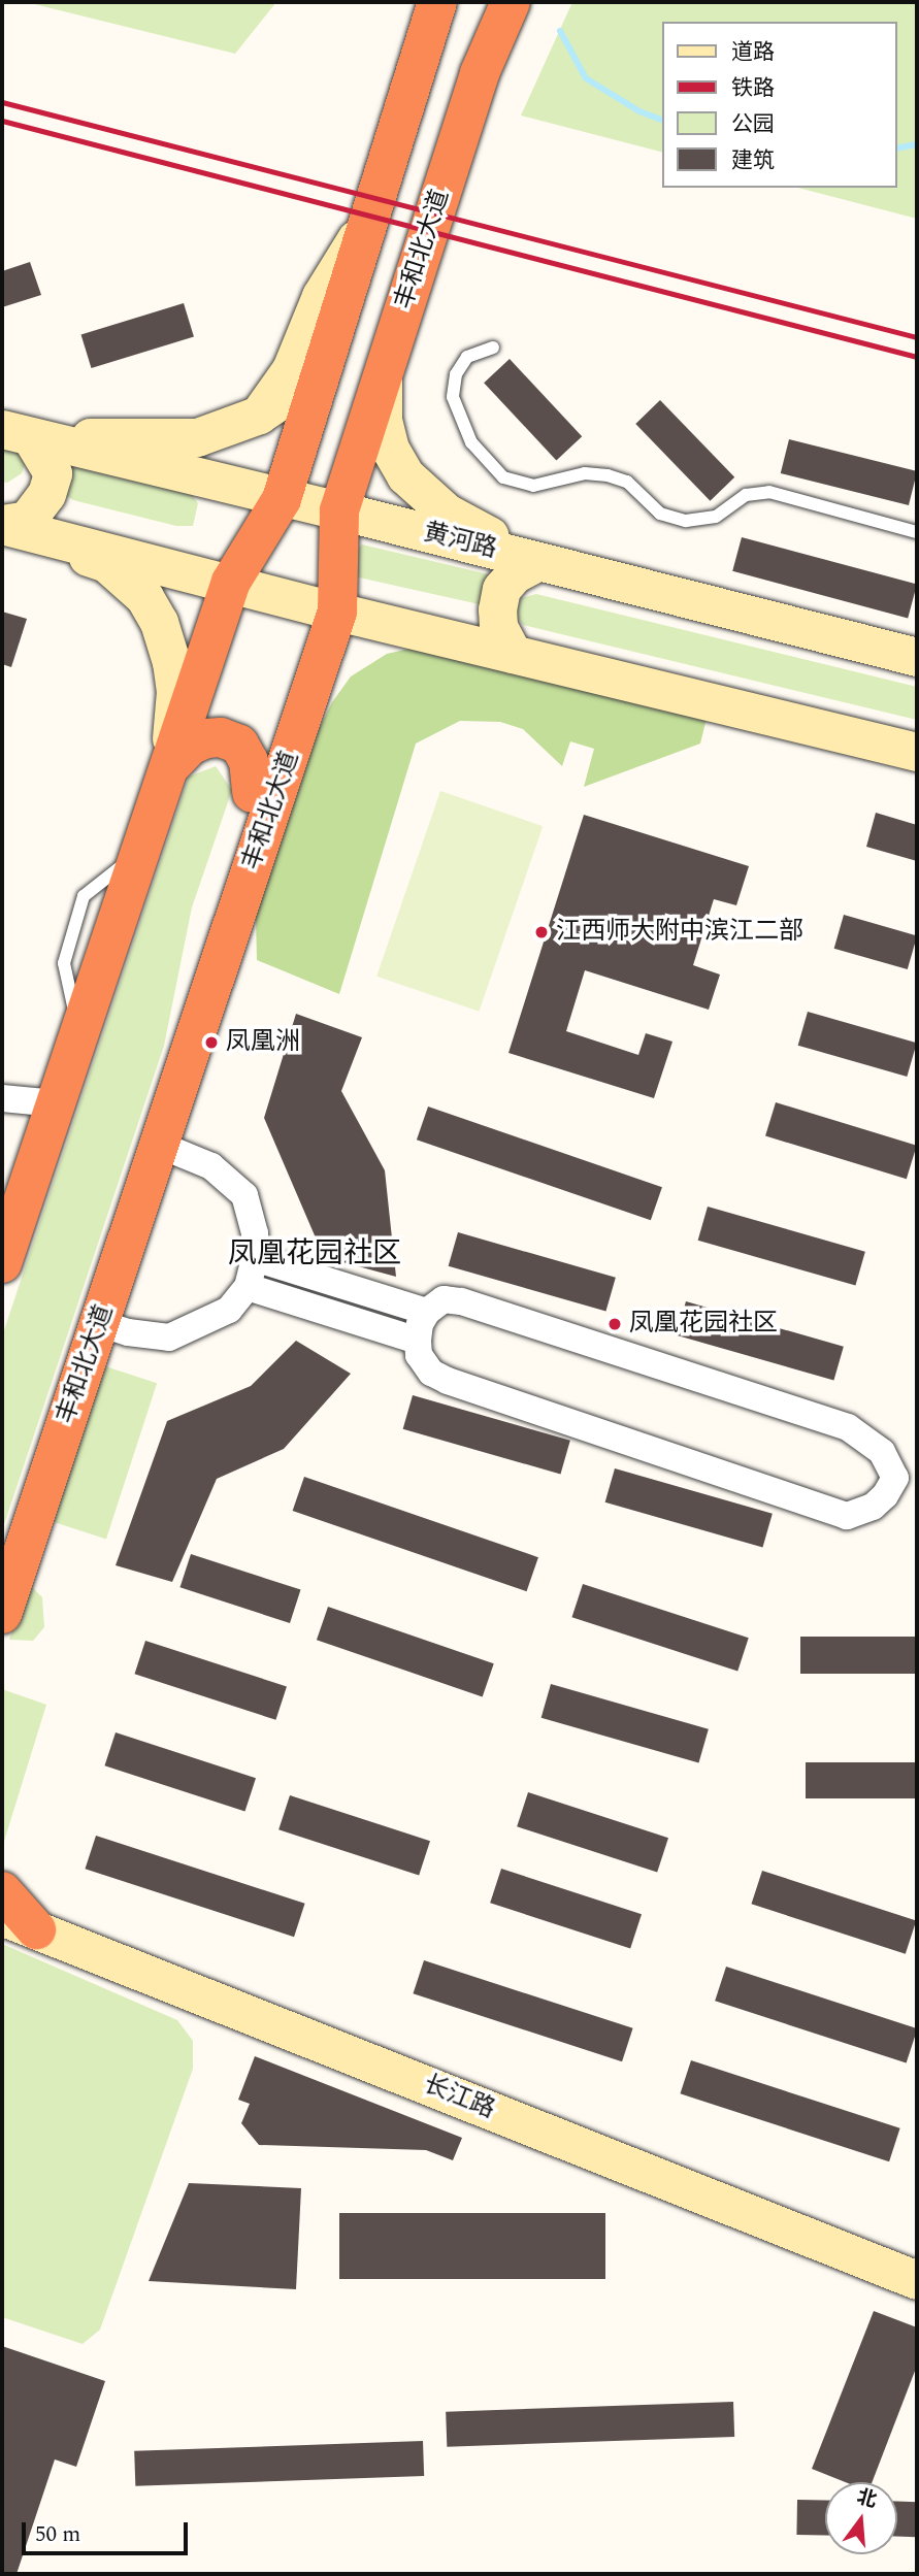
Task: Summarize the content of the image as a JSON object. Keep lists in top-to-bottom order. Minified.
{"streets":{"highway":["丰和北大道"],"main road":["黄河路","长江路"]},"crossings":[["丰和北大道","黄河路"]],"districts":["凤凰花园社区"],"places":["江西师大附中滨江二部","凤凰洲","凤凰花园社区"],"legend":["道路","铁路","公园","建筑"],"scale_bar":"50 m","north":"top"}
